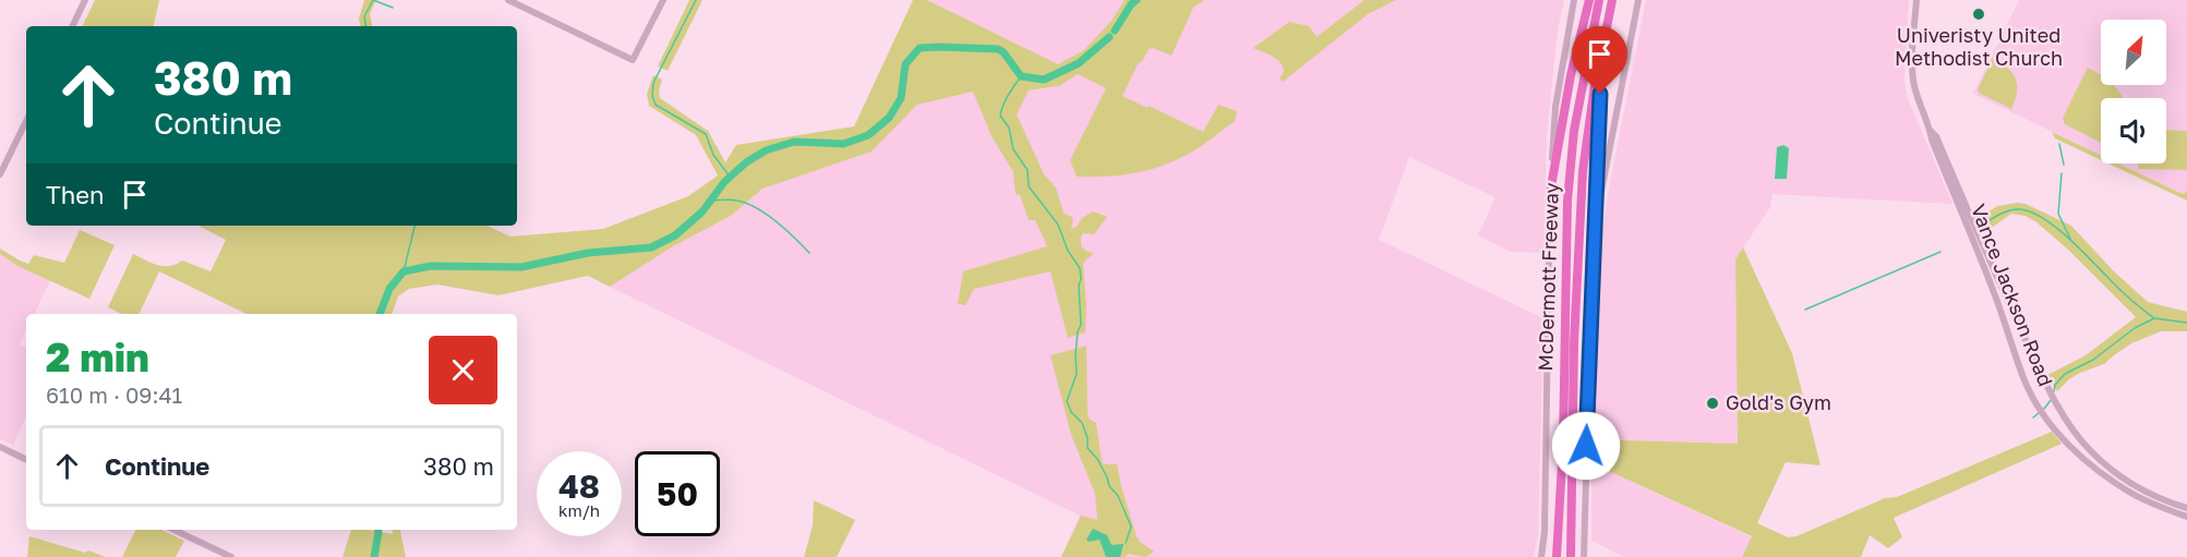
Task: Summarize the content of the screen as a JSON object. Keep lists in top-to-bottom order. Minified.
{"streets":{"highway":["McDermott Freeway"],"main road":["Vance Jackson Road"]},"places":["Univeristy United Methodist Church","Gold's Gym"],"north":"top right","page":{"turn":["380 m","Continue"],"then":"Then","heading":["2 min","610 m · 09:41"],"list":[{"name":"Continue","value":"380 m"}],"speed":"48 km/h","limit":"50"}}
